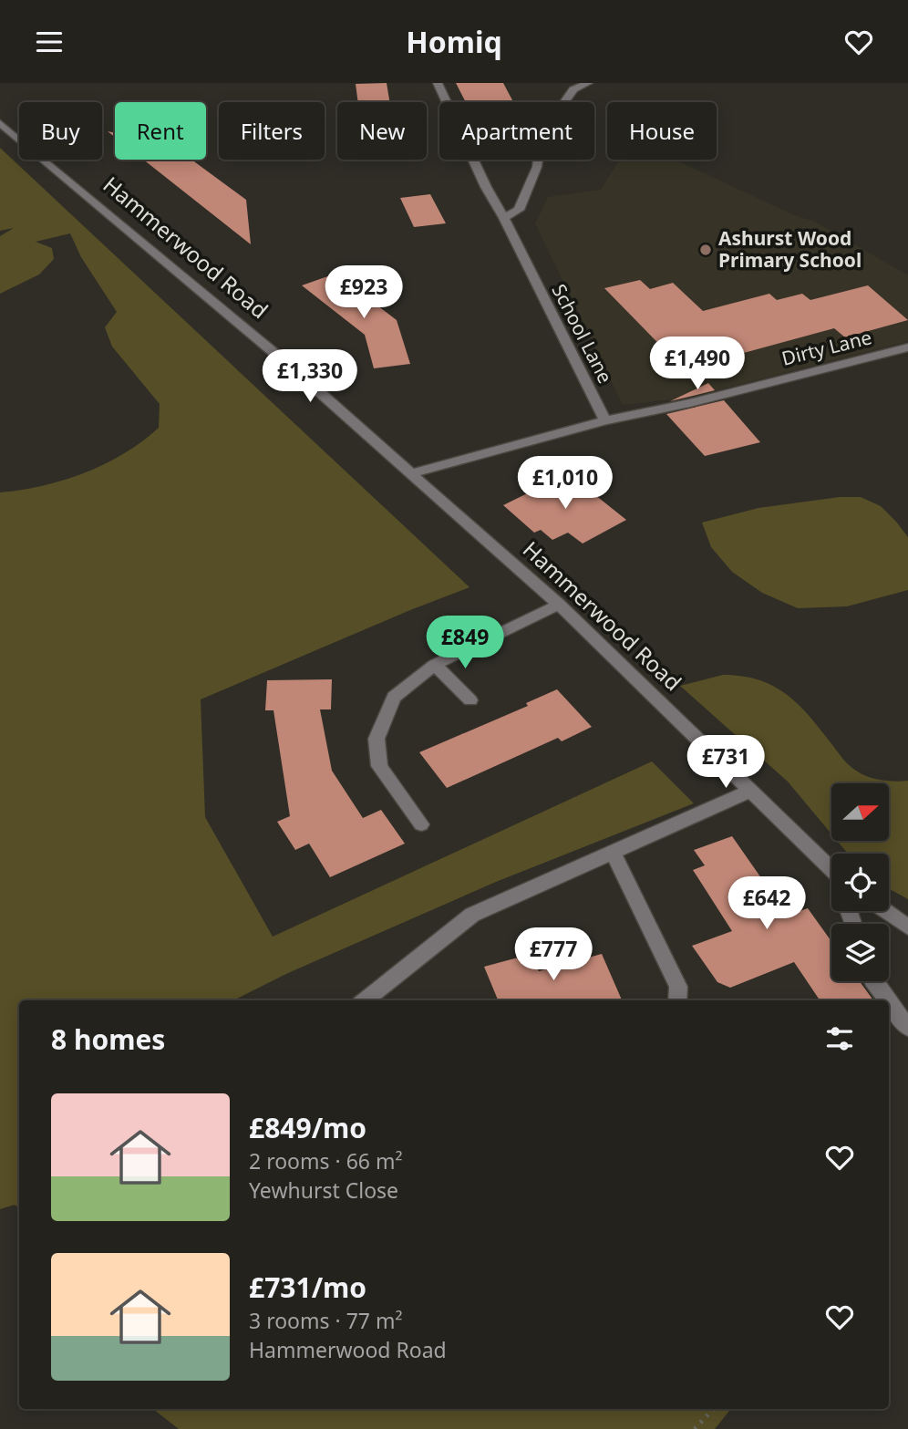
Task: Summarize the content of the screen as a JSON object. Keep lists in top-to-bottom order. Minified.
{"streets":{"street":["Hammerwood Road","School Lane","Dirty Lane"]},"crossings":[["School Lane","Dirty Lane"]],"places":["Ashurst Wood Primary School"],"north":"right","page":{"header":"Homiq","chip":["Buy","Rent","Filters","New","Apartment","House"],"price":["£923","£1,490","£1,330","£1,010","£849","£731","£642","£777"],"heading":"8 homes","list":[{"name":"£849/mo","note":"2 rooms · 66 m² · Yewhurst Close"},{"name":"£731/mo","note":"3 rooms · 77 m² · Hammerwood Road"}]}}
